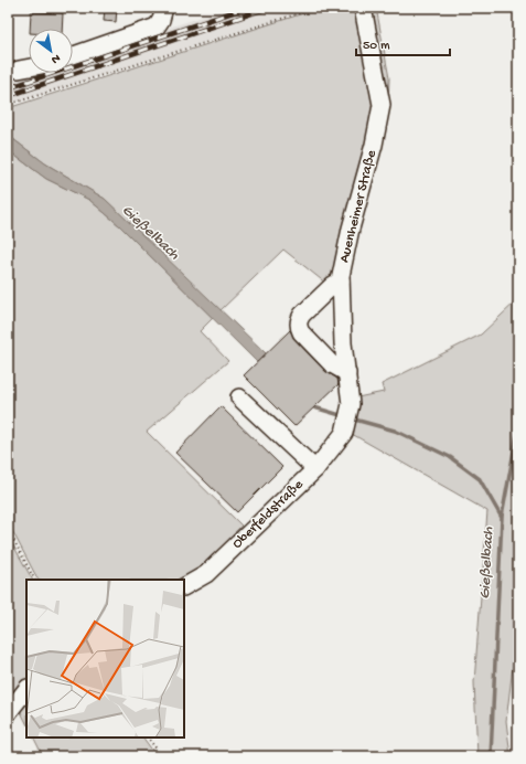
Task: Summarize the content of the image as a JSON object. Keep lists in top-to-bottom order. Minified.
{"streets":{"street":["Auenheimer Straße","Oberfeldstraße"]},"crossings":[["Auenheimer Straße","Oberfeldstraße"]],"water":["Gießelbach"],"scale_bar":"50 m","north":"bottom right"}
